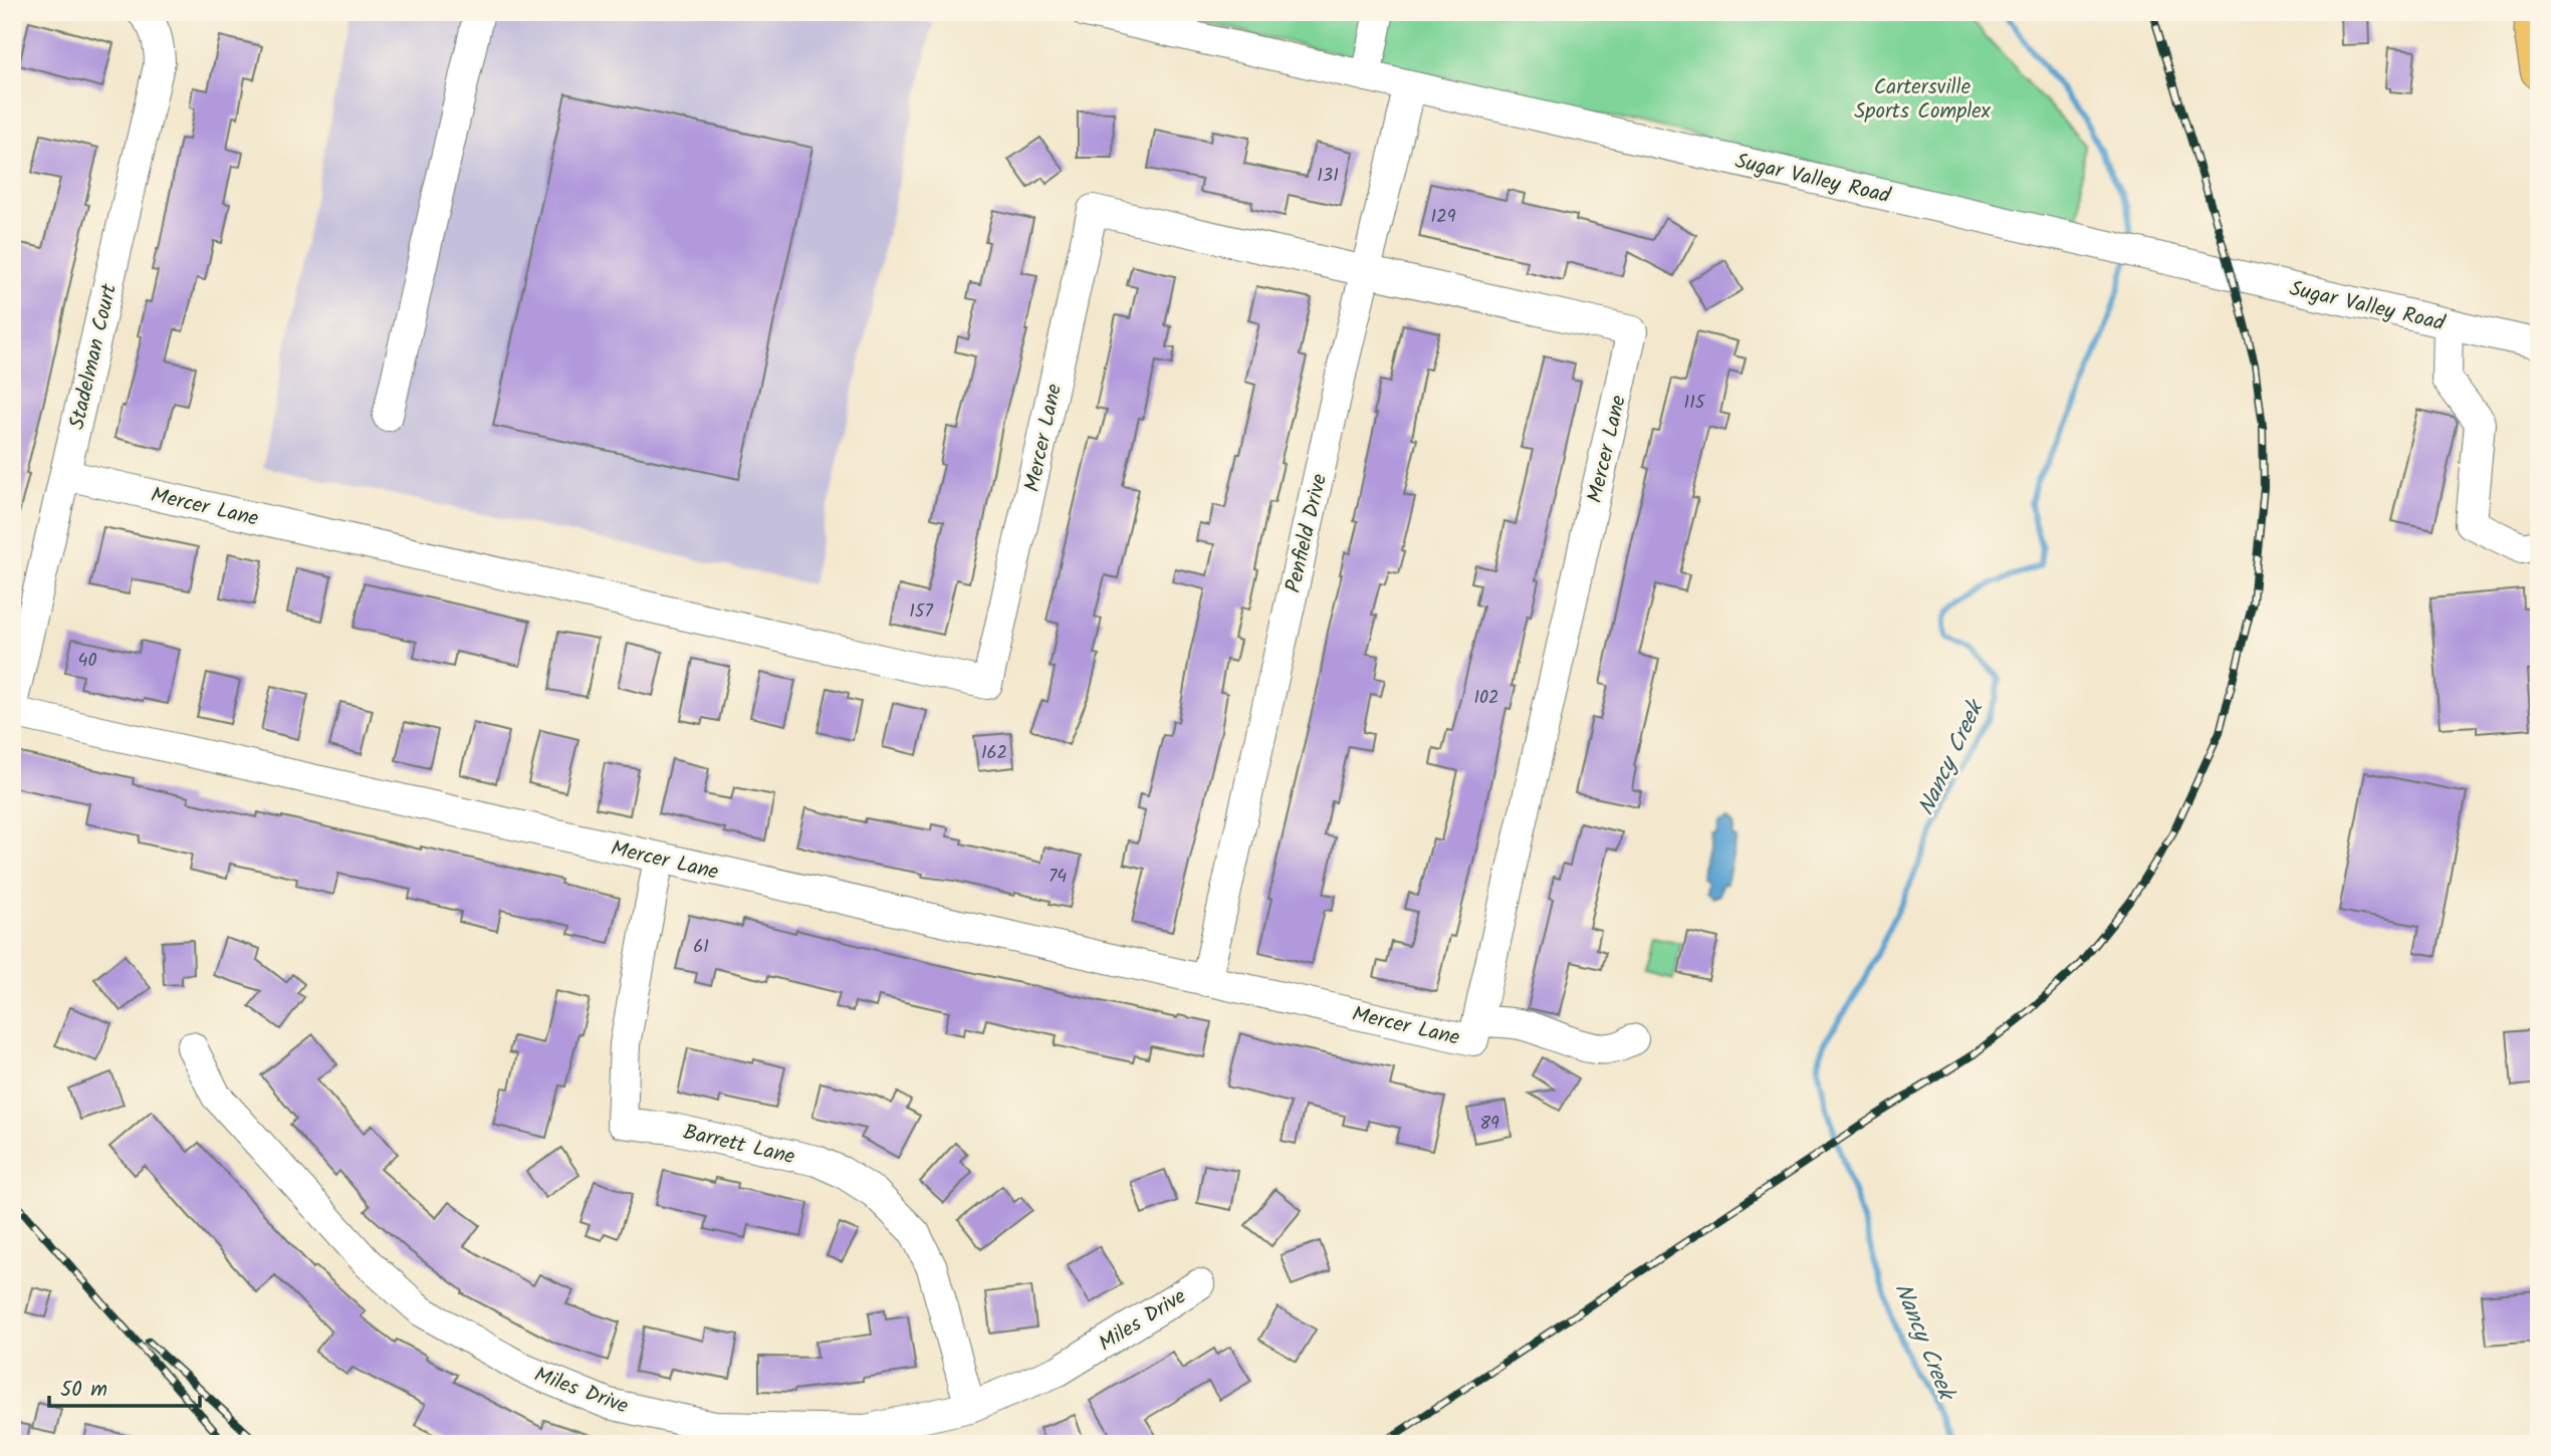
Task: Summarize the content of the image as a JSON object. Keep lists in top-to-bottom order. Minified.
{"streets":{"street":["Sugar Valley Road","Stadelman Court","Mercer Lane","Penfield Drive","Barrett Lane","Miles Drive"]},"crossings":[["Sugar Valley Road","Penfield Drive"],["Stadelman Court","Mercer Lane"],["Mercer Lane","Penfield Drive"],["Mercer Lane","Barrett Lane"],["Barrett Lane","Miles Drive"]],"water":["Nancy Creek"],"parks":["Cartersville Sports Complex"],"house_numbers":["131","129","115","157","40","102","162","74","61","89"],"scale_bar":"50 m"}
